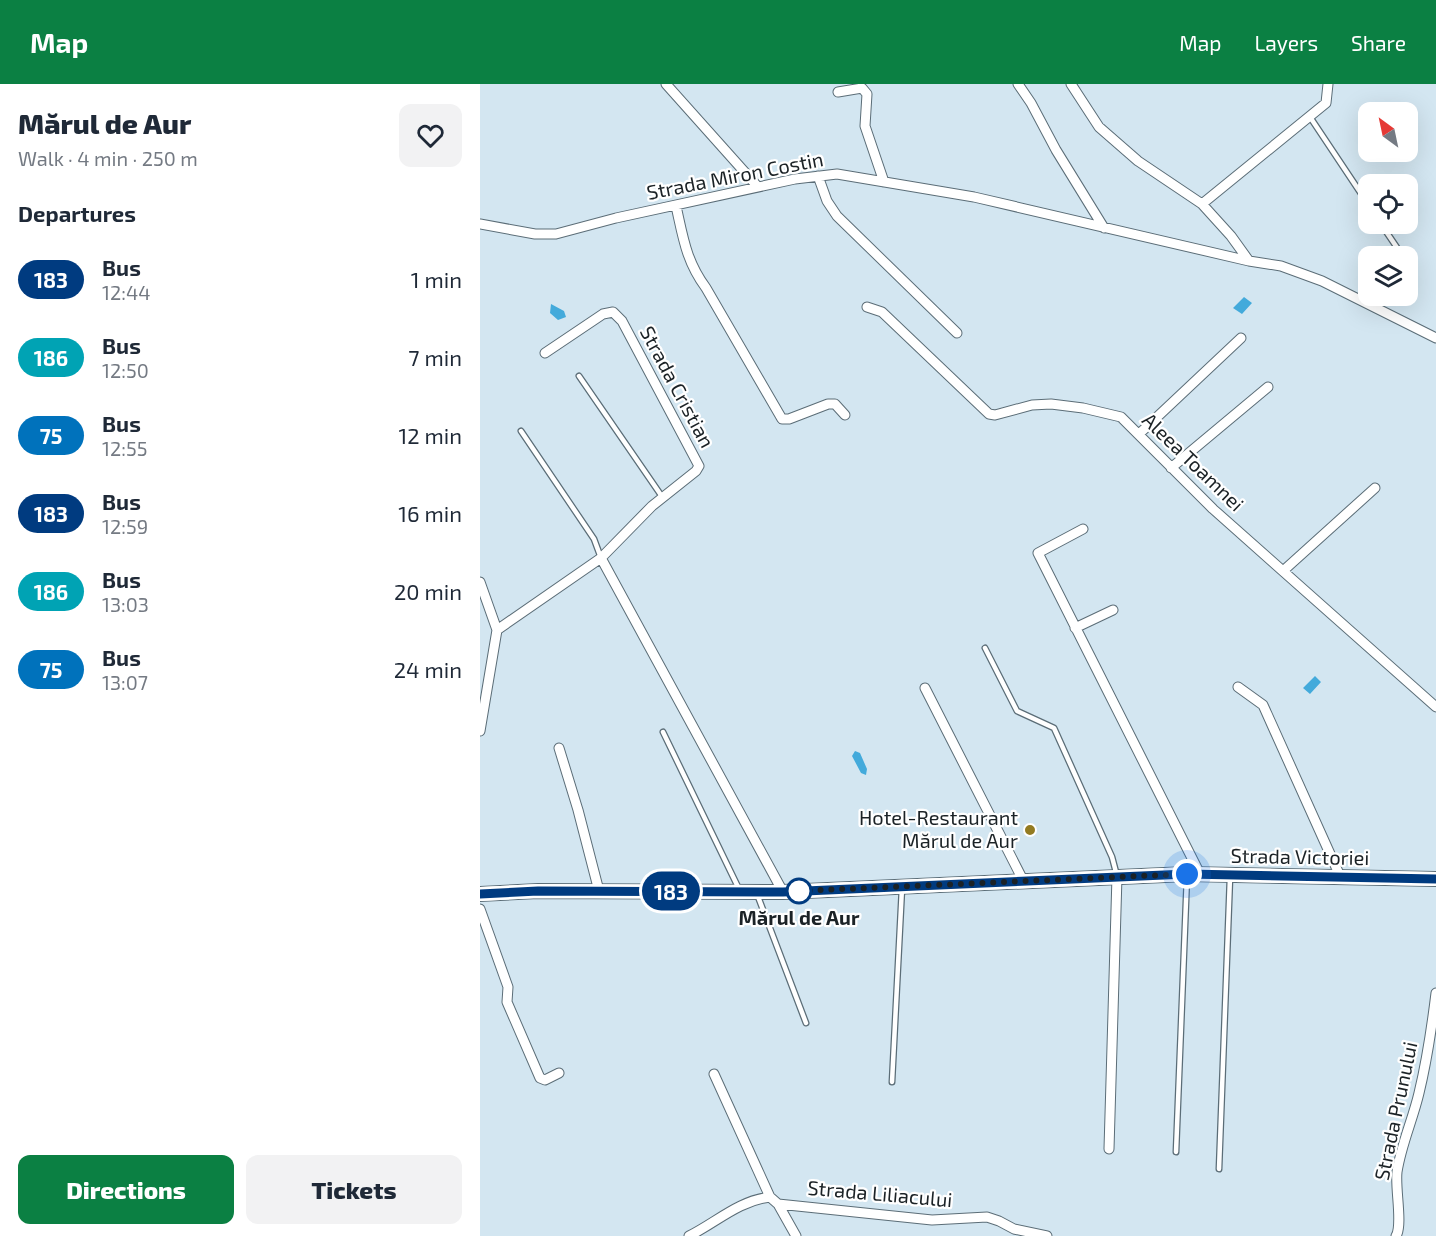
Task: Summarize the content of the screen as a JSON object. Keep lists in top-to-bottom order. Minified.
{"streets":{"street":["Strada Miron Costin","Strada Cristian","Aleea Toamnei","Strada Victoriei","Strada Prunului","Strada Liliacului"]},"places":["Hotel-Restaurant Mărul de Aur","Mărul de Aur"],"lines":["bus line 183"],"north":"top left","page":{"header":"Map","nav":["Map","Layers","Share"],"heading":[["Mărul de Aur","Walk · 4 min · 250 m"],"Departures"],"on_map":"183","list":[{"mark":"183","name":"Bus","note":"12:44","value":"1 min"},{"mark":"186","name":"Bus","note":"12:50","value":"7 min"},{"mark":"75","name":"Bus","note":"12:55","value":"12 min"},{"mark":"183","name":"Bus","note":"12:59","value":"16 min"},{"mark":"186","name":"Bus","note":"13:03","value":"20 min"},{"mark":"75","name":"Bus","note":"13:07","value":"24 min"}],"buttons":["Directions","Tickets"]}}
